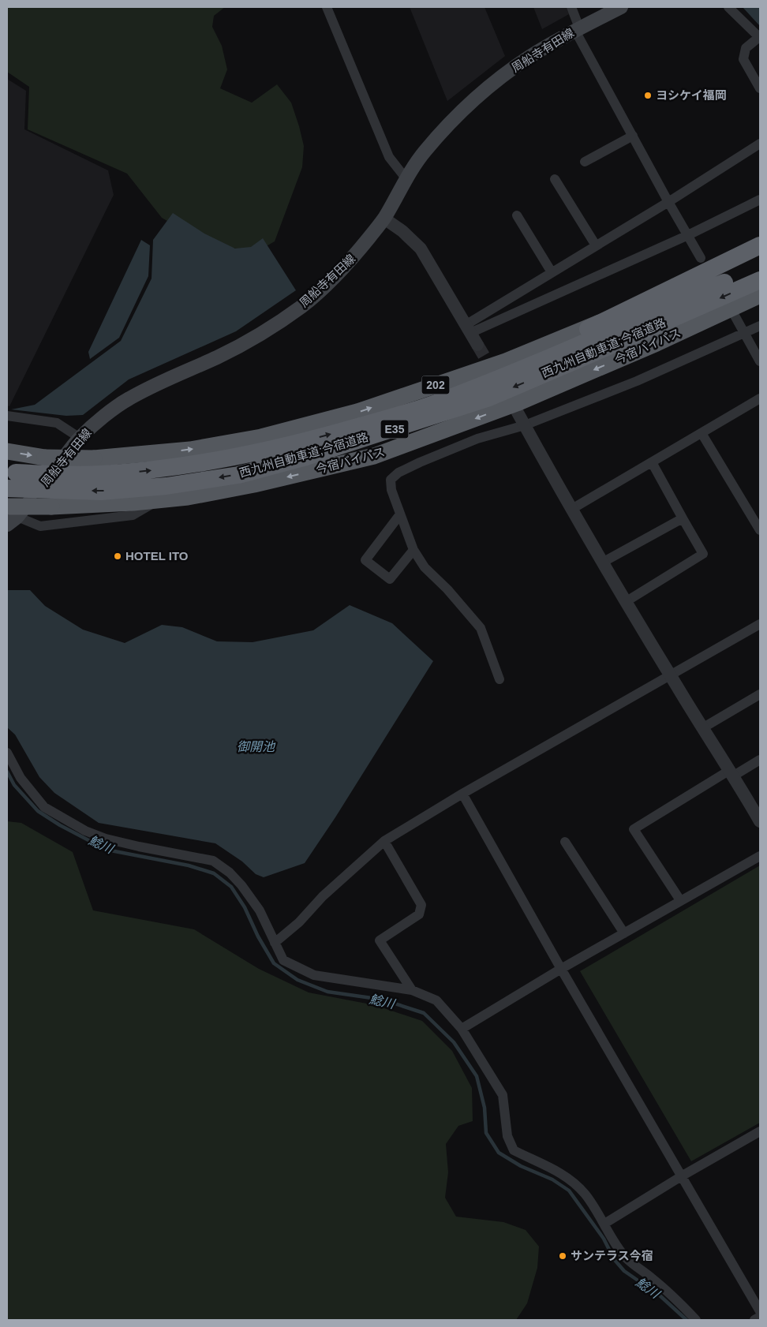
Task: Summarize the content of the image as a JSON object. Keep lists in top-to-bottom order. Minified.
{"streets":{"highway":["今宿バイパス","西九州自動車道;今宿道路","202","E35"],"main road":["周船寺有田線"]},"crossings":[["周船寺有田線","今宿バイパス"]],"water":["御開池","鯰川"],"places":["ヨシケイ福岡","HOTEL ITO","サンテラス今宿"]}
